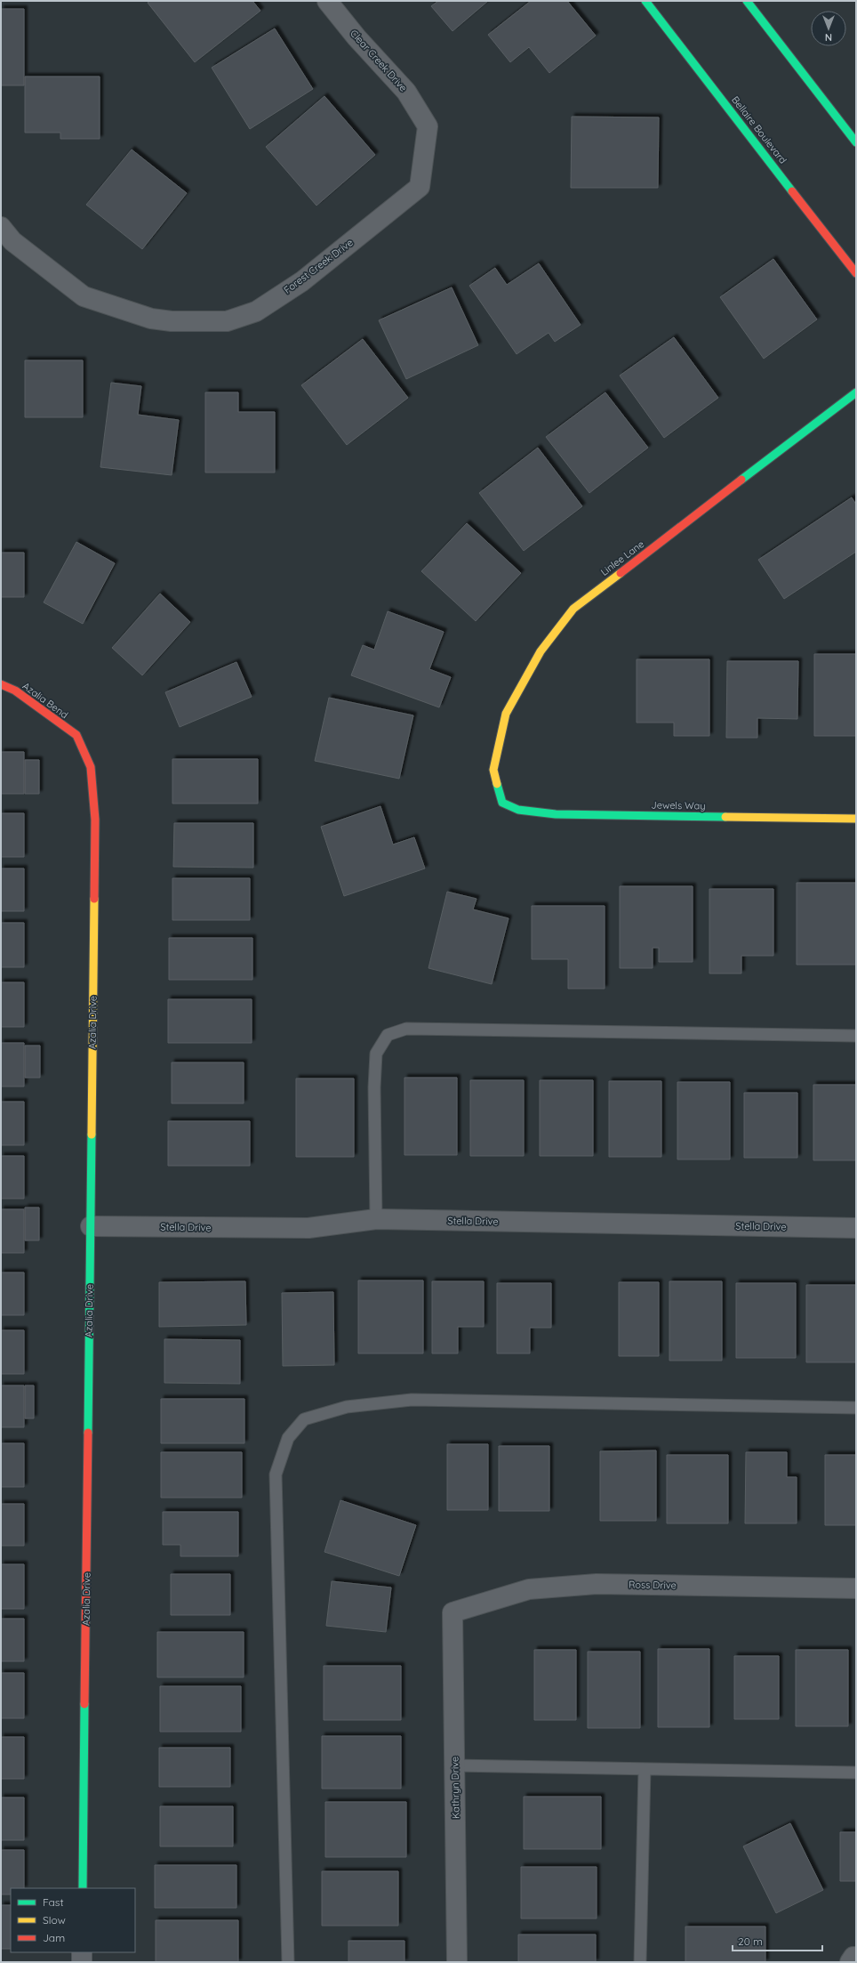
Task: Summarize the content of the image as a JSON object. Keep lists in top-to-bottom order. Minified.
{"streets":{"street":["Clear Creek Drive","Bellaire Boulevard","Forest Creek Drive","Linlee Lane","Azalia Bend","Jewels Way","Azalia Drive","Stella Drive","Ross Drive","Kathryn Drive"]},"crossings":[["Clear Creek Drive","Forest Creek Drive"],["Linlee Lane","Jewels Way"],["Azalia Bend","Azalia Drive"],["Azalia Drive","Stella Drive"],["Ross Drive","Kathryn Drive"]],"legend":["Fast","Slow","Jam"],"scale_bar":"20 m","north":"bottom"}
